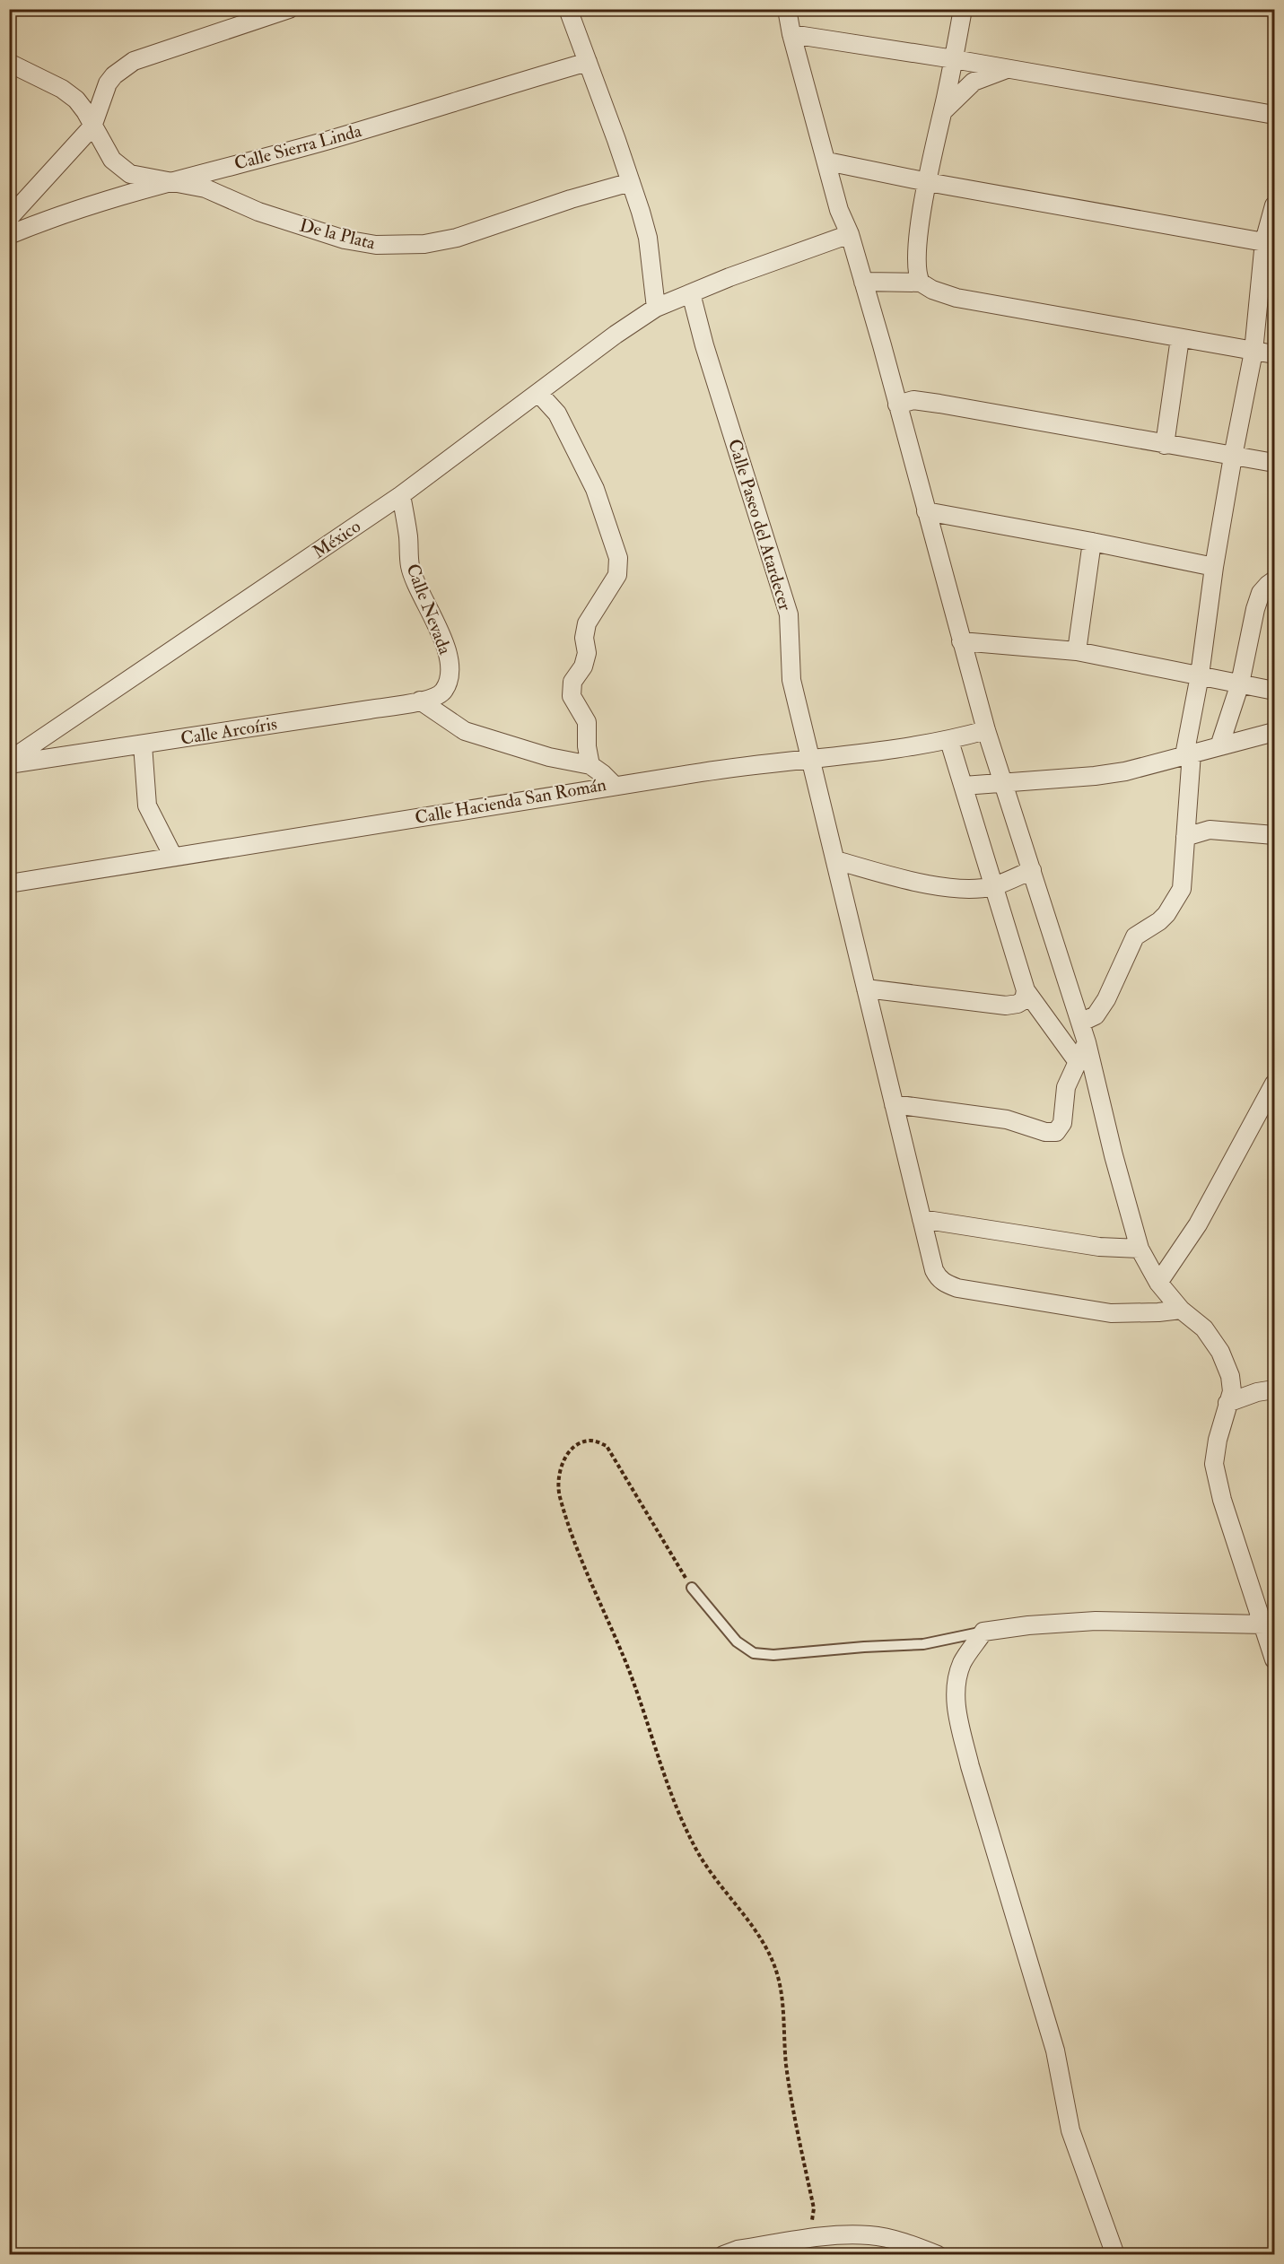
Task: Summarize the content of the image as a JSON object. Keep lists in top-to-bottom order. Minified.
{"streets":{"street":["Calle Sierra Linda","De la Plata","Calle Paseo del Atardecer","México","Calle Nevada","Calle Arcoíris","Calle Hacienda San Román"]},"crossings":[["Calle Sierra Linda","De la Plata"],["Calle Paseo del Atardecer","México"],["México","Calle Nevada"],["México","Calle Arcoíris"],["México","Calle Hacienda San Román"],["Calle Nevada","Calle Arcoíris"]]}
